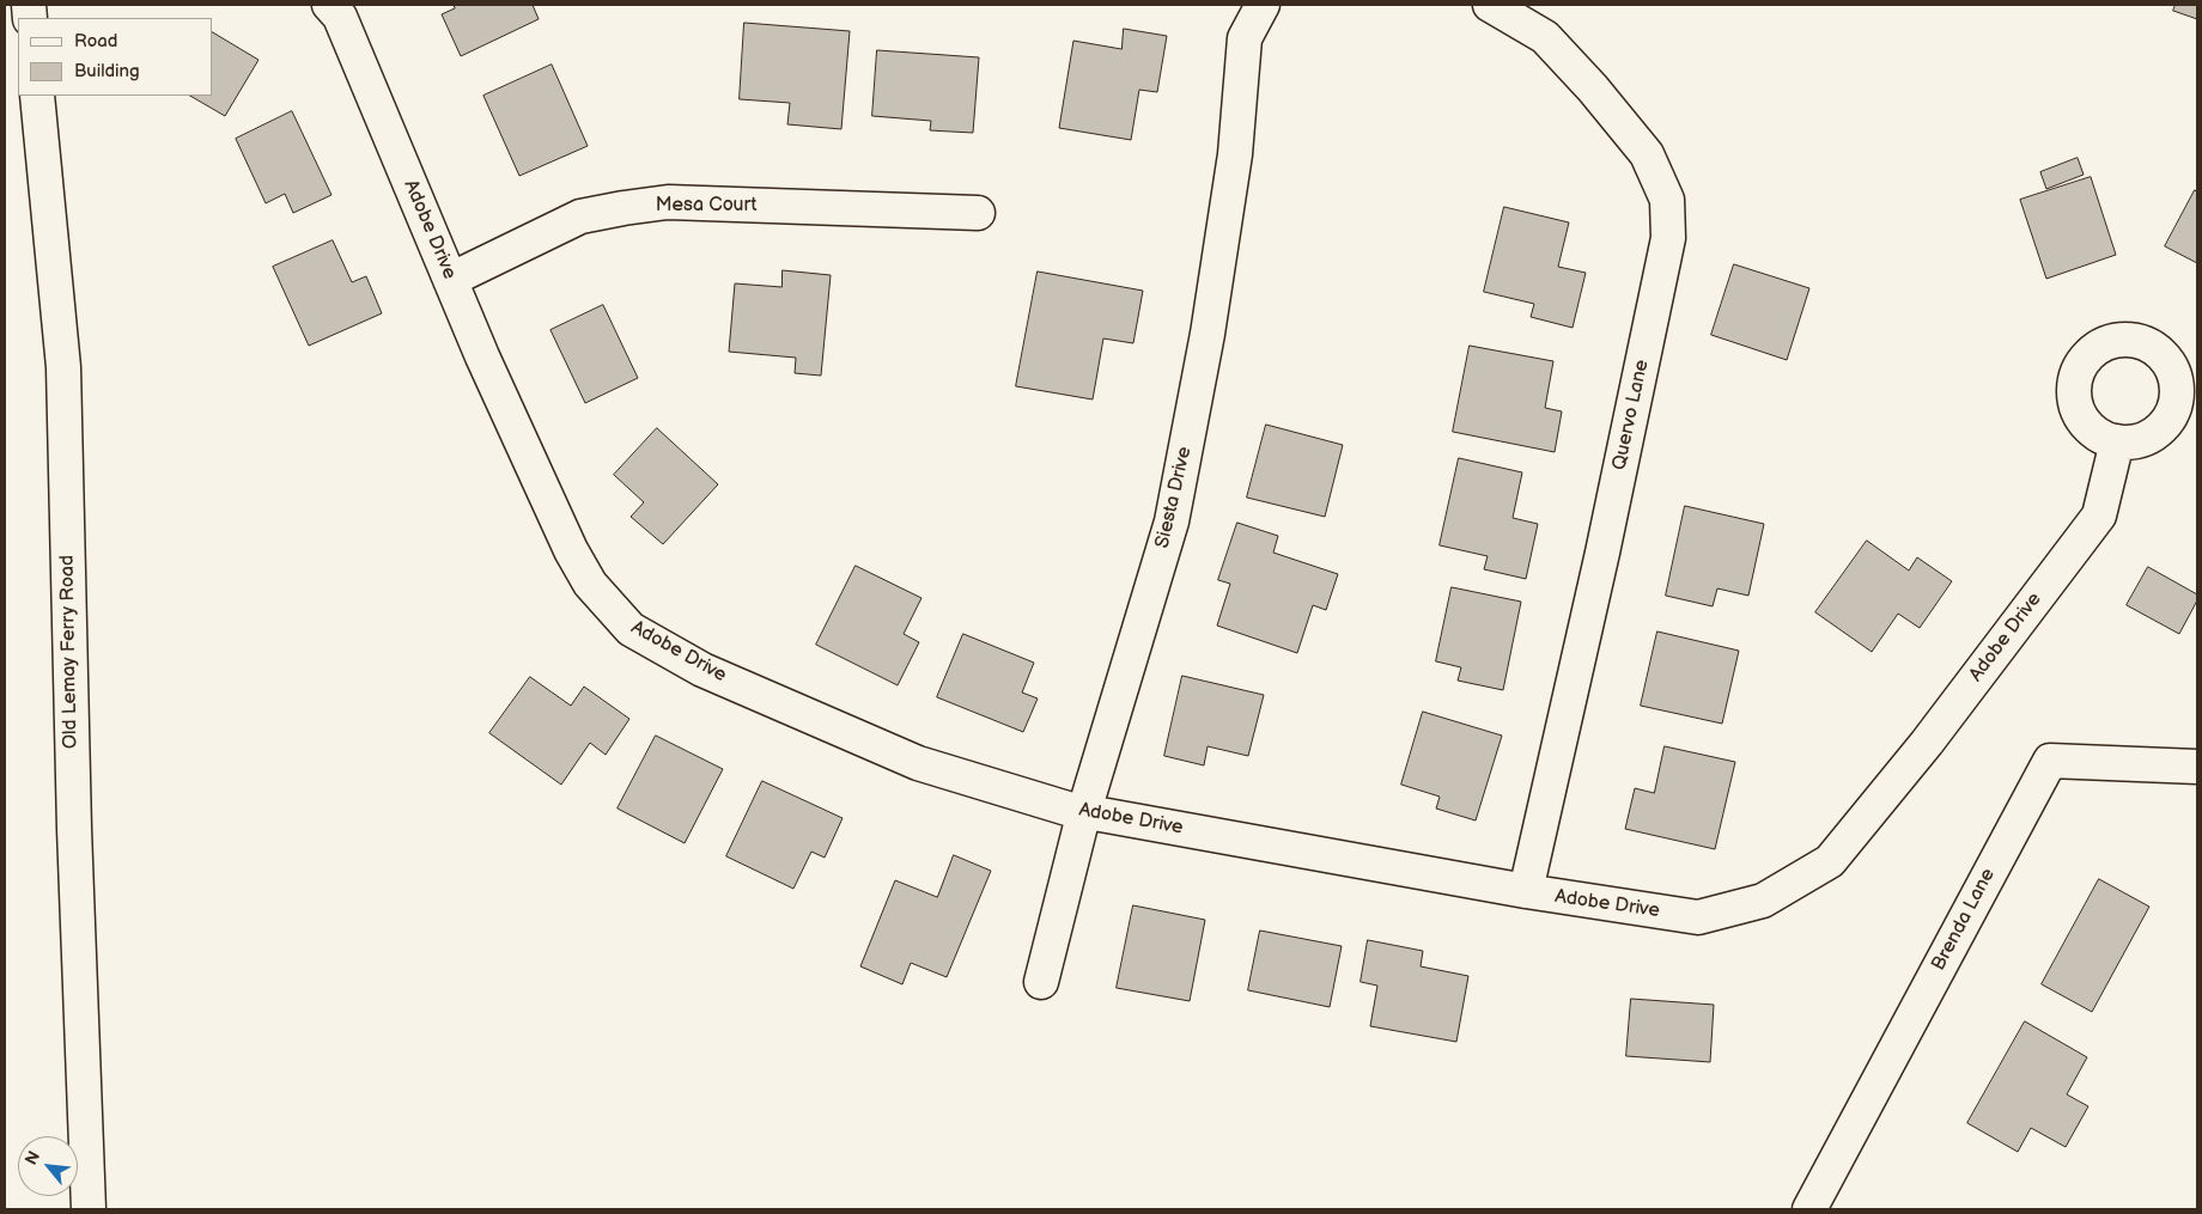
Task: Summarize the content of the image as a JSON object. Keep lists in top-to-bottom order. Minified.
{"streets":{"street":["Mesa Court","Adobe Drive","Quervo Lane","Siesta Drive","Old Lemay Ferry Road","Brenda Lane"]},"crossings":[["Mesa Court","Adobe Drive"],["Adobe Drive","Quervo Lane"],["Adobe Drive","Siesta Drive"]],"legend":["Road","Building"],"north":"top left"}
